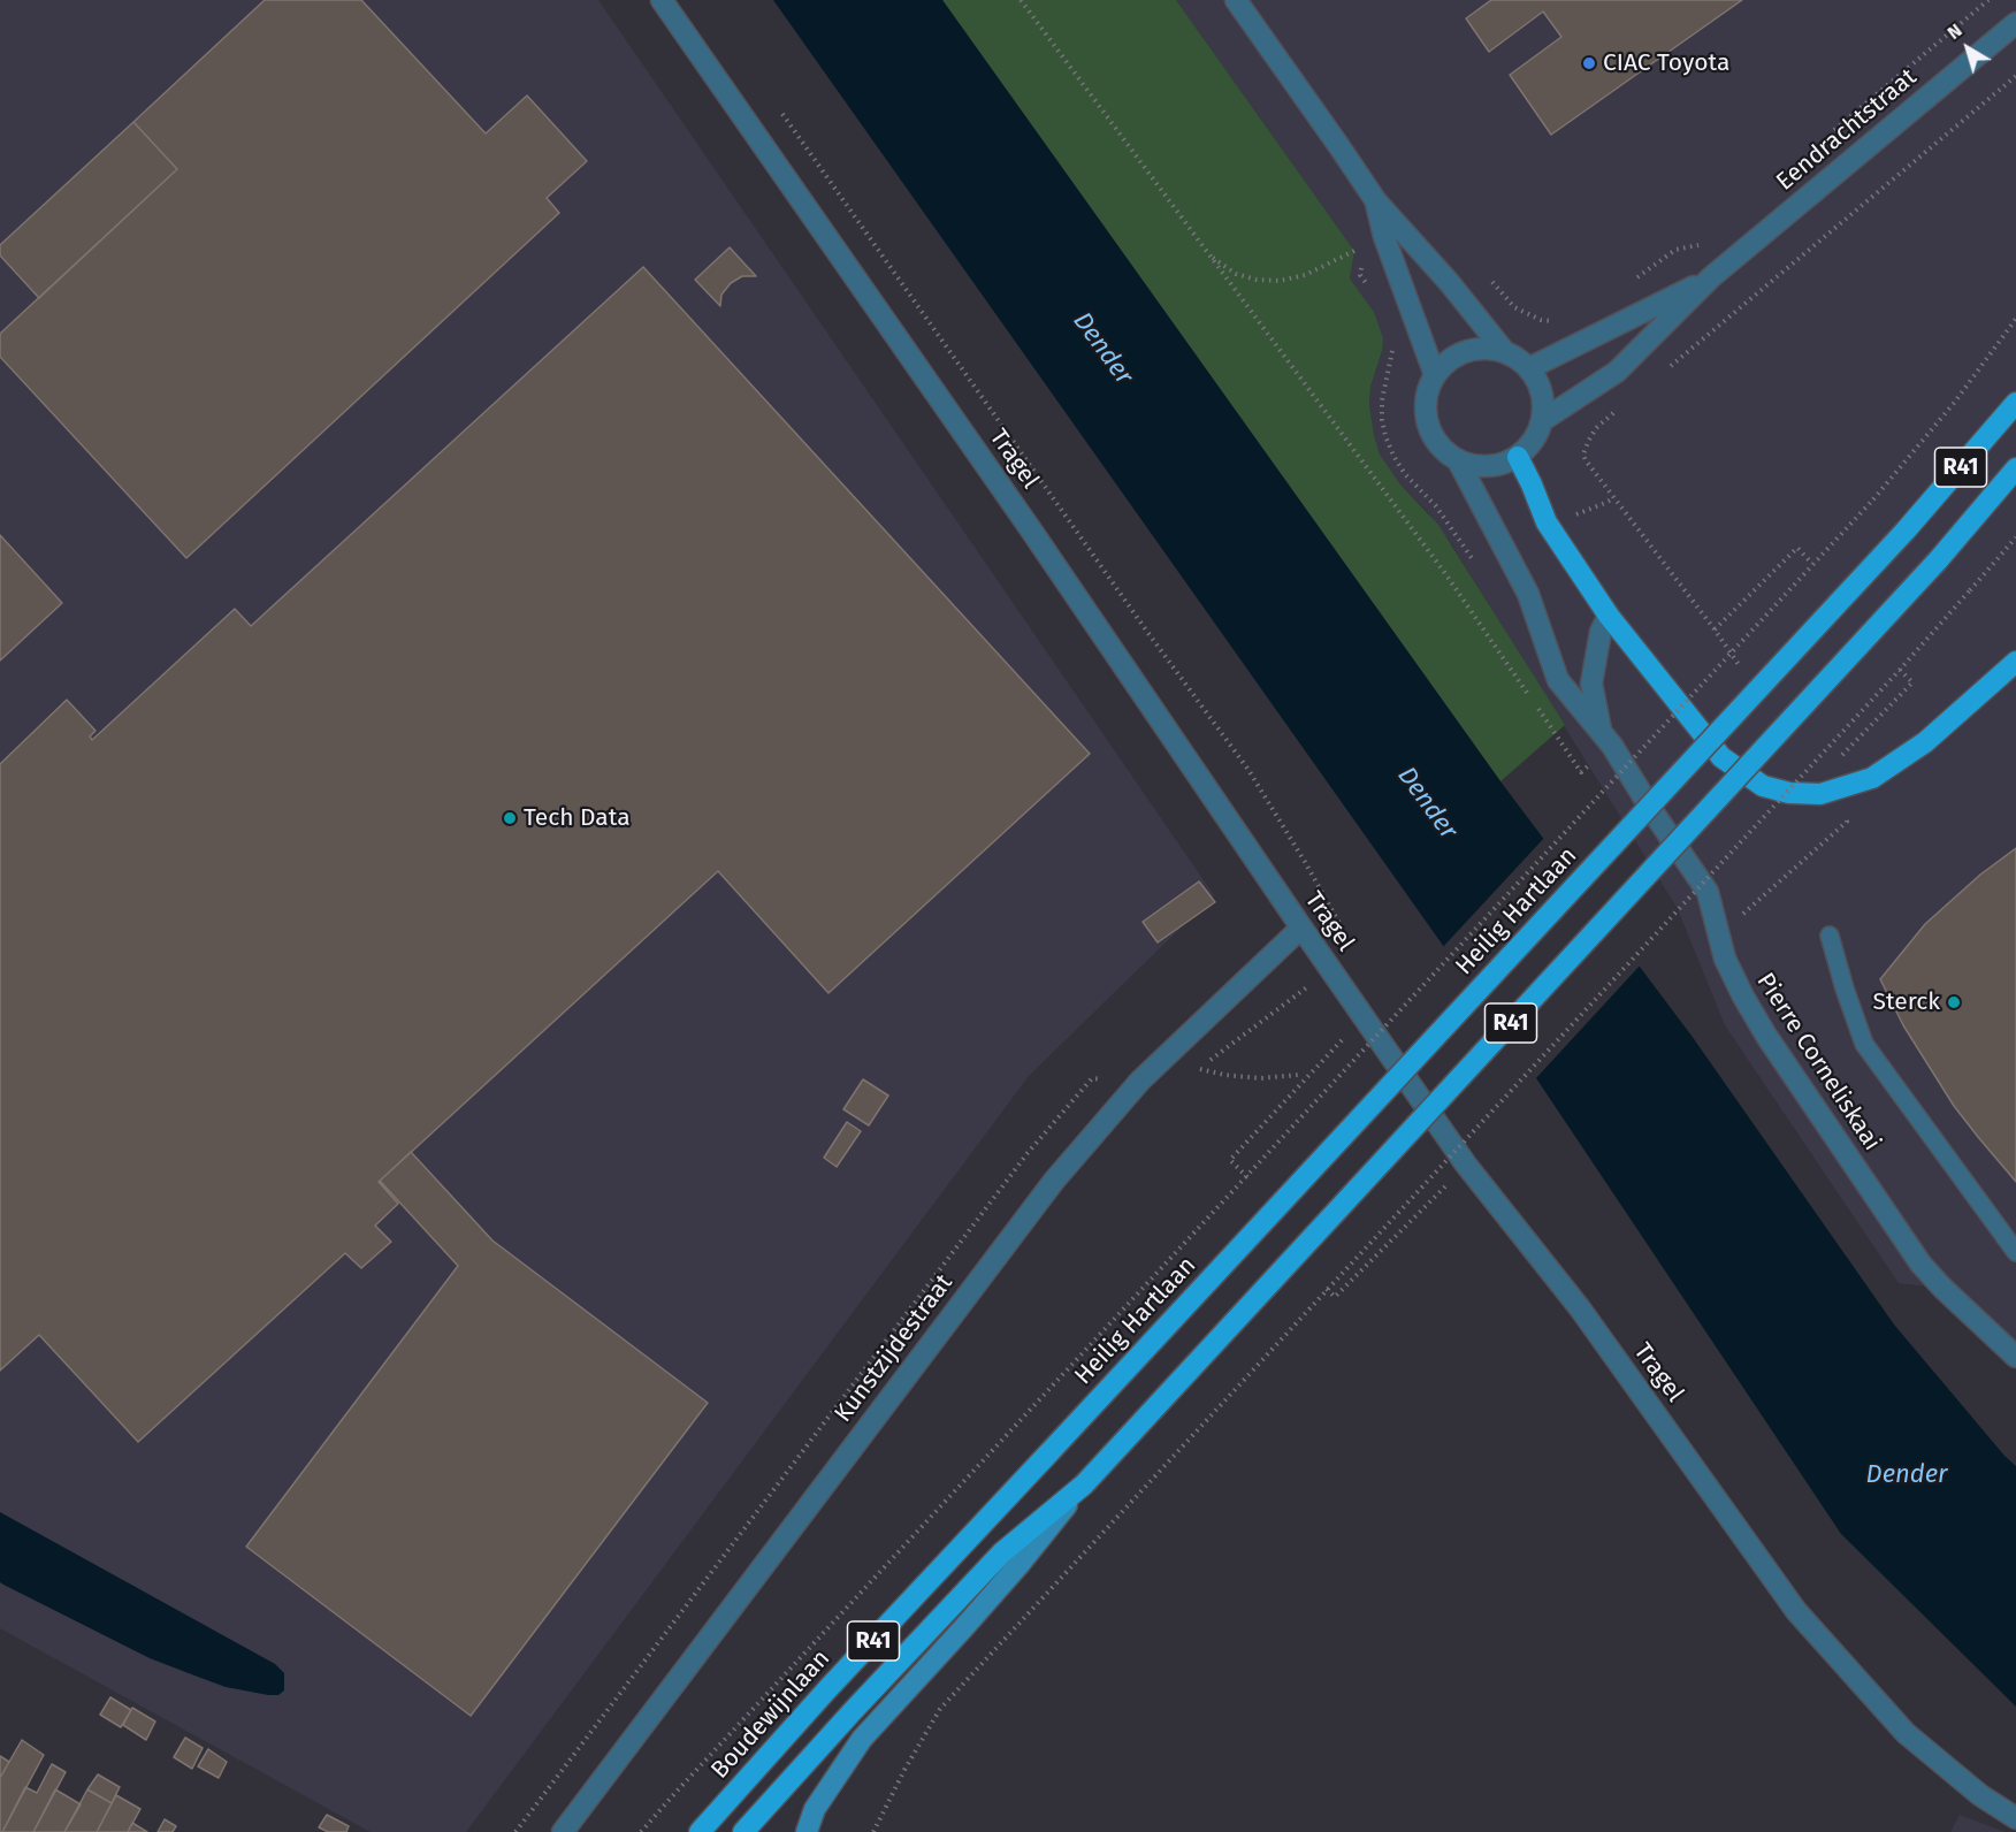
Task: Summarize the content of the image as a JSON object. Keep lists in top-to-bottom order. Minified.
{"streets":{"main road":["R41","Heilig Hartlaan","Boudewijnlaan"],"street":["Eendrachtstraat","Tragel","Pierre Corneliskaai","Kunstzijdestraat"]},"crossings":[["Eendrachtstraat","Pierre Corneliskaai"],["Tragel","Kunstzijdestraat"],["Heilig Hartlaan","Boudewijnlaan"]],"water":["Dender"],"places":["CIAC Toyota","Tech Data","Sterck"],"north":"top left"}
